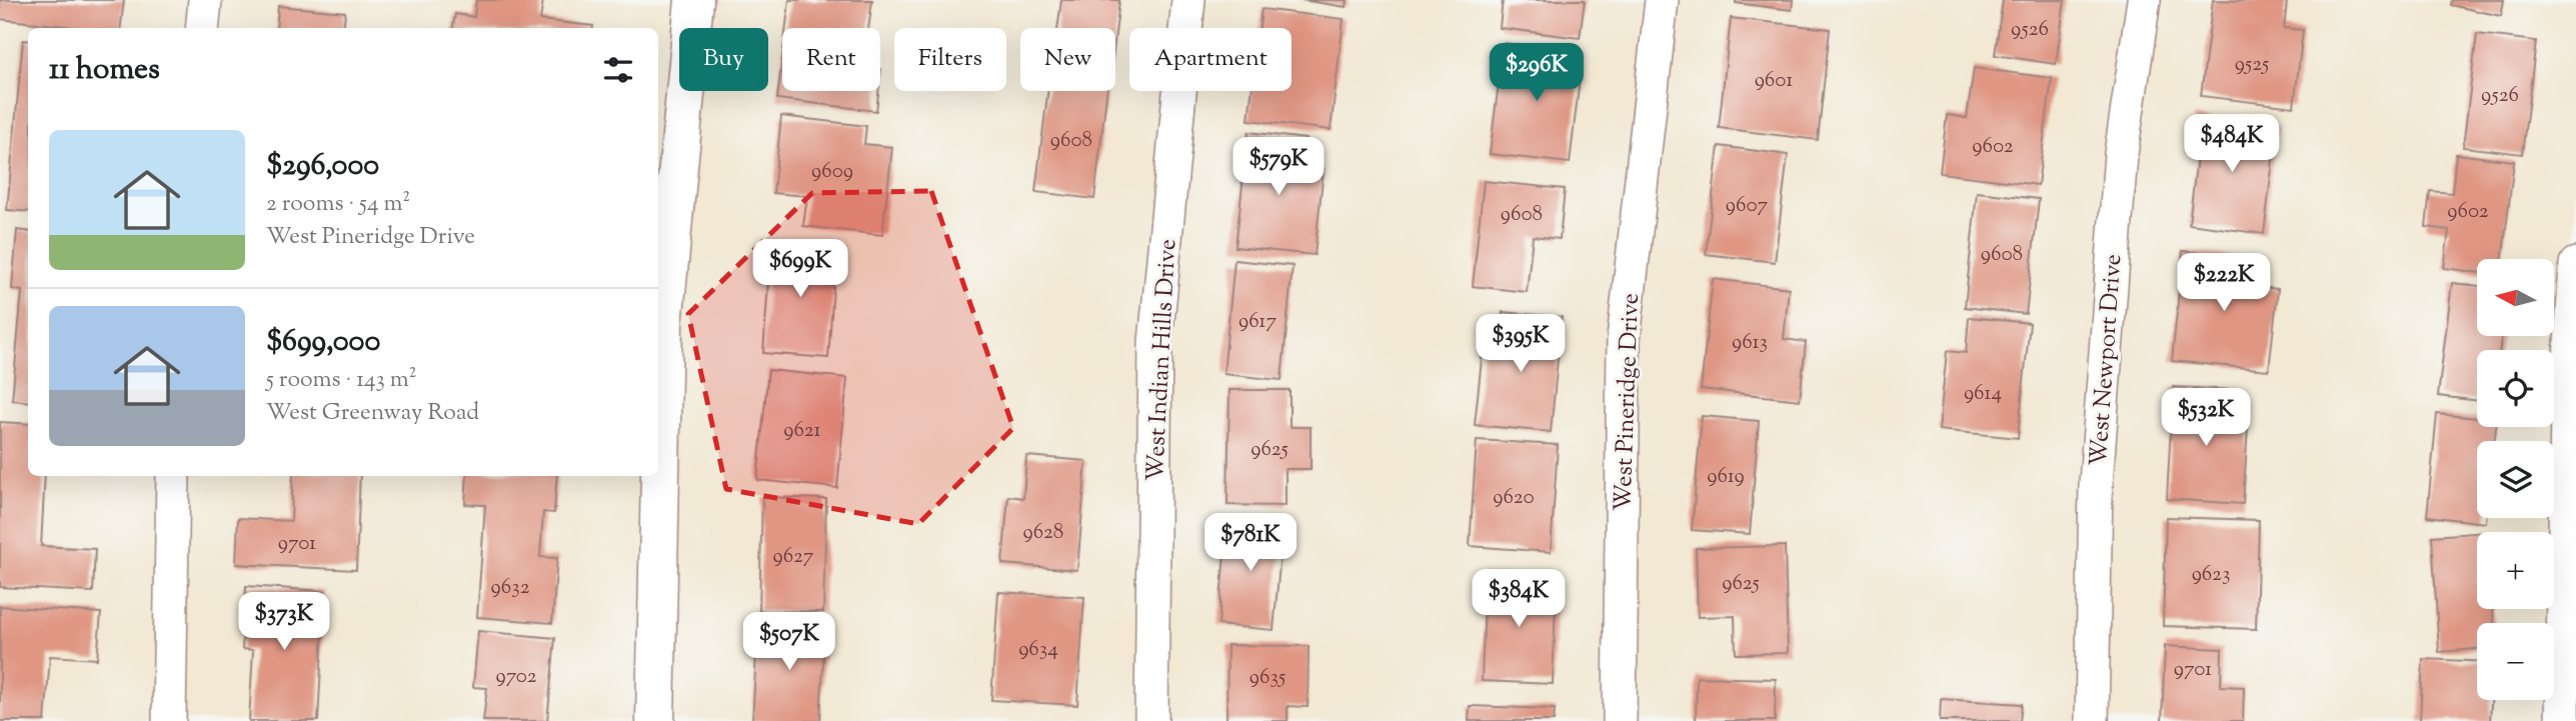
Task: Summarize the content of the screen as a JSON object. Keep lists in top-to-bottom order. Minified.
{"streets":{"street":["West Indian Hills Drive","West Newport Drive","West Pineridge Drive"]},"house_numbers":["9526","9525","9601","9526","9608","9602","9609","9607","9602","9608","9608","9617","9613","9614","9621","9625","9619","9620","9628","9701","9627","9623","9625","9632","9634","9701","9702","9635"],"north":"left","page":{"chip":["Buy","Rent","Filters","New","Apartment"],"heading":"11 homes","price":["$296K","$484K","$579K","$699K","$222K","$395K","$532K","$781K","$384K","$373K","$507K"],"list":[{"name":"$296,000","note":"2 rooms · 54 m² · West Pineridge Drive"},{"name":"$699,000","note":"5 rooms · 143 m² · West Greenway Road"}],"map_buttons":["+","−"]}}
